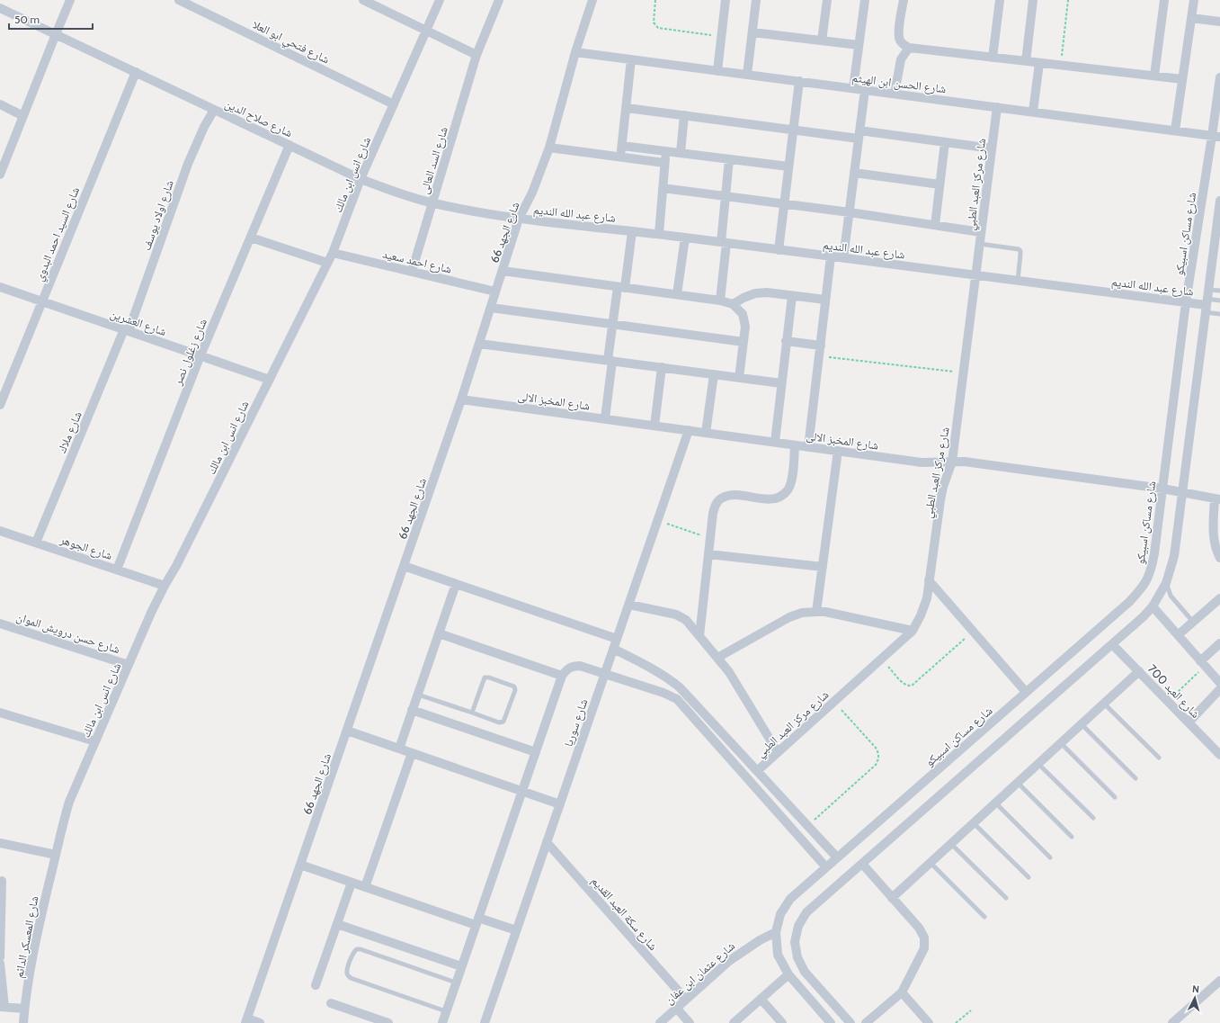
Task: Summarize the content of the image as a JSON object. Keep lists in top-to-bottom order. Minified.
{"streets":{"street":["شارع فتحي ابو العلا","شارع الحسن ابن الهيثم","شارع صلاح الدين","شارع السد العالى","شارع انس ابن مالك","شارع مركز العبد الطبي","شارع عبد الله النديم","شارع اولاد يوسف","شارع الجهد 66","شارع السيد احمد البدوي","شارع مساكن اسبيكو","شارع احمد سعيد","شارع العشرين","شارع زغلول نصر","شارع المخبز الالى","شارع ملاك","شارع الجوهر","شارع حسن درويش الموان","شارع العبد 700","شارع سوريا","شارع سكة العبد القديم","شارع المعسكر الدائم","شارع عثمان ابن عفان"]},"crossings":[["شارع فتحي ابو العلا","شارع انس ابن مالك"],["شارع الحسن ابن الهيثم","شارع مركز العبد الطبي"],["شارع الحسن ابن الهيثم","شارع الجهد 66"],["شارع الحسن ابن الهيثم","شارع مساكن اسبيكو"],["شارع صلاح الدين","شارع السد العالى"],["شارع صلاح الدين","شارع انس ابن مالك"],["شارع صلاح الدين","شارع عبد الله النديم"],["شارع صلاح الدين","شارع اولاد يوسف"],["شارع صلاح الدين","شارع الجهد 66"],["شارع صلاح الدين","شارع السيد احمد البدوي"],["شارع صلاح الدين","شارع زغلول نصر"],["شارع السد العالى","شارع احمد سعيد"],["شارع انس ابن مالك","شارع احمد سعيد"],["شارع انس ابن مالك","شارع العشرين"],["شارع انس ابن مالك","شارع الجوهر"],["شارع انس ابن مالك","شارع حسن درويش الموان"],["شارع انس ابن مالك","شارع المعسكر الدائم"],["شارع مركز العبد الطبي","شارع عبد الله النديم"],["شارع مركز العبد الطبي","شارع المخبز الالى"],["شارع عبد الله النديم","شارع الجهد 66"],["شارع عبد الله النديم","شارع مساكن اسبيكو"],["شارع اولاد يوسف","شارع العشرين"],["شارع اولاد يوسف","شارع ملاك"],["شارع الجهد 66","شارع احمد سعيد"],["شارع الجهد 66","شارع المخبز الالى"],["شارع السيد احمد البدوي","شارع العشرين"],["شارع مساكن اسبيكو","شارع المخبز الالى"],["شارع مساكن اسبيكو","شارع عثمان ابن عفان"],["شارع العشرين","شارع زغلول نصر"],["شارع العشرين","شارع ملاك"],["شارع زغلول نصر","شارع الجوهر"],["شارع المخبز الالى","شارع سوريا"],["شارع ملاك","شارع الجوهر"],["شارع سوريا","شارع سكة العبد القديم"],["شارع سكة العبد القديم","شارع عثمان ابن عفان"]],"scale_bar":"50 m","north":"top"}
